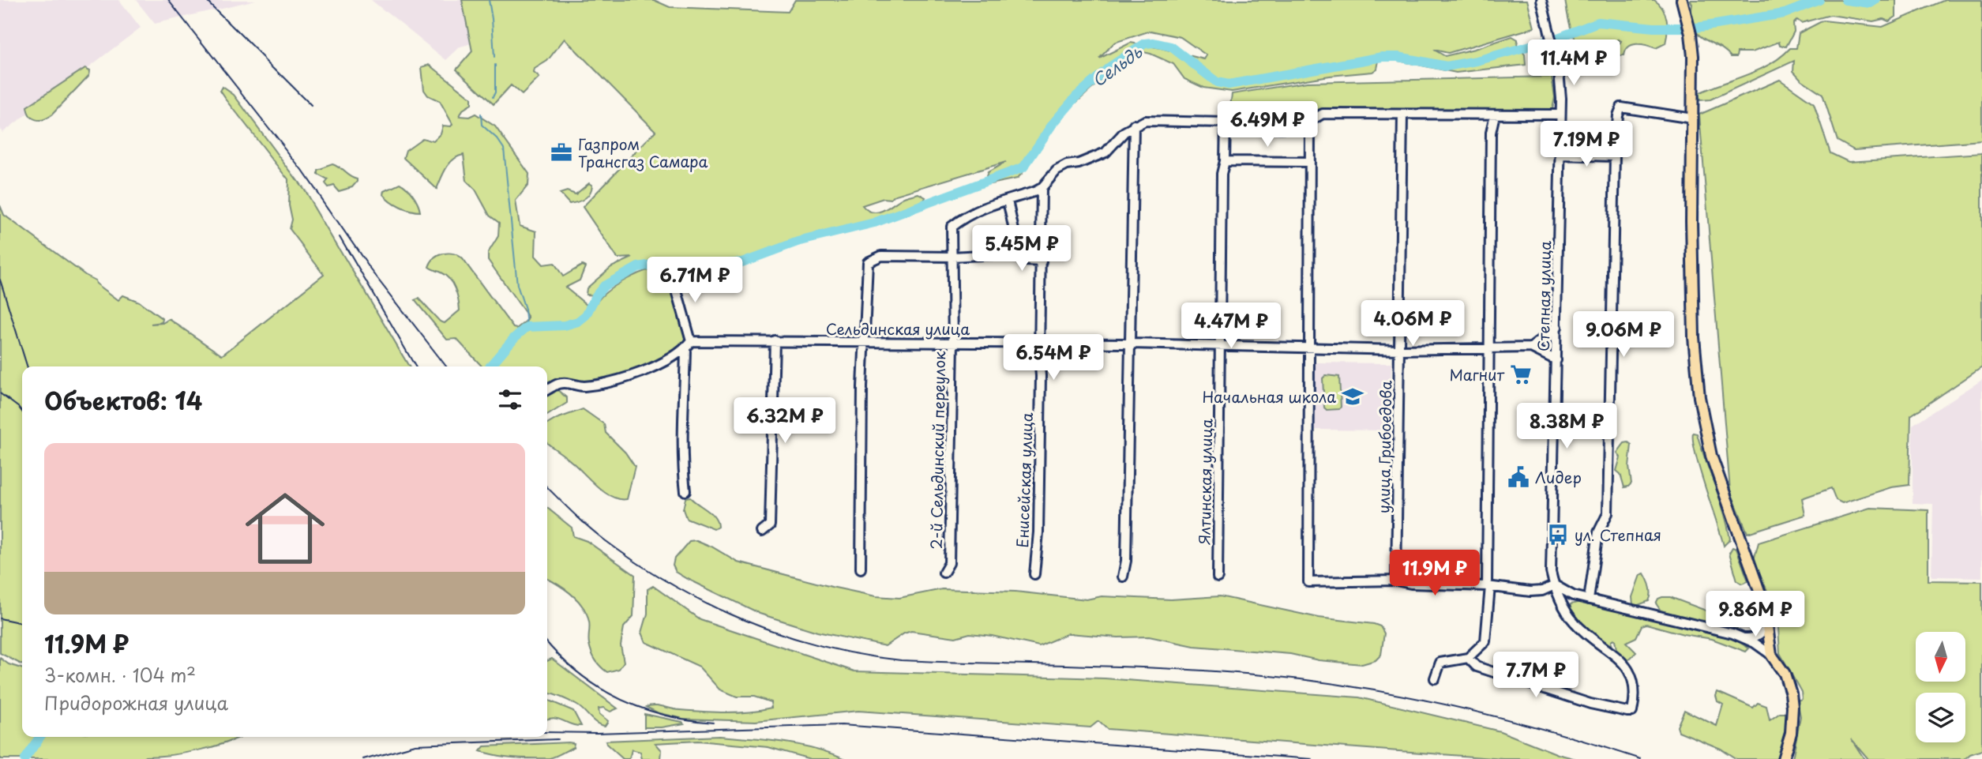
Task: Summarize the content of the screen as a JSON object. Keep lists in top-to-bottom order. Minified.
{"streets":{"street":["Степная улица","Сельдинская улица","улица Грибоедова","2-й Сельдинский переулок","Енисейская улица","Ялтинская улица"]},"crossings":[["Степная улица","Сельдинская улица"],["Сельдинская улица","улица Грибоедова"],["Сельдинская улица","2-й Сельдинский переулок"],["Сельдинская улица","Енисейская улица"],["Сельдинская улица","Ялтинская улица"]],"water":["Сельдь"],"places":{"office":["Газпром Трансгаз Самара"],"supermarket":["Магнит"],"school or university":["Начальная школа"],"public building":["Лидер"],"bus stop":["ул. Степная"]},"north":"bottom","page":{"price":["11.4M ₽","6.49M ₽","7.19M ₽","5.45M ₽","6.71M ₽","4.06M ₽","4.47M ₽","9.06M ₽","6.54M ₽","6.32M ₽","8.38M ₽","11.9M ₽","9.86M ₽","7.7M ₽"],"heading":"Объектов: 14","list":[{"name":"11.9M ₽","note":"3-комн. · 104 m² · Придорожная улица"}]}}
